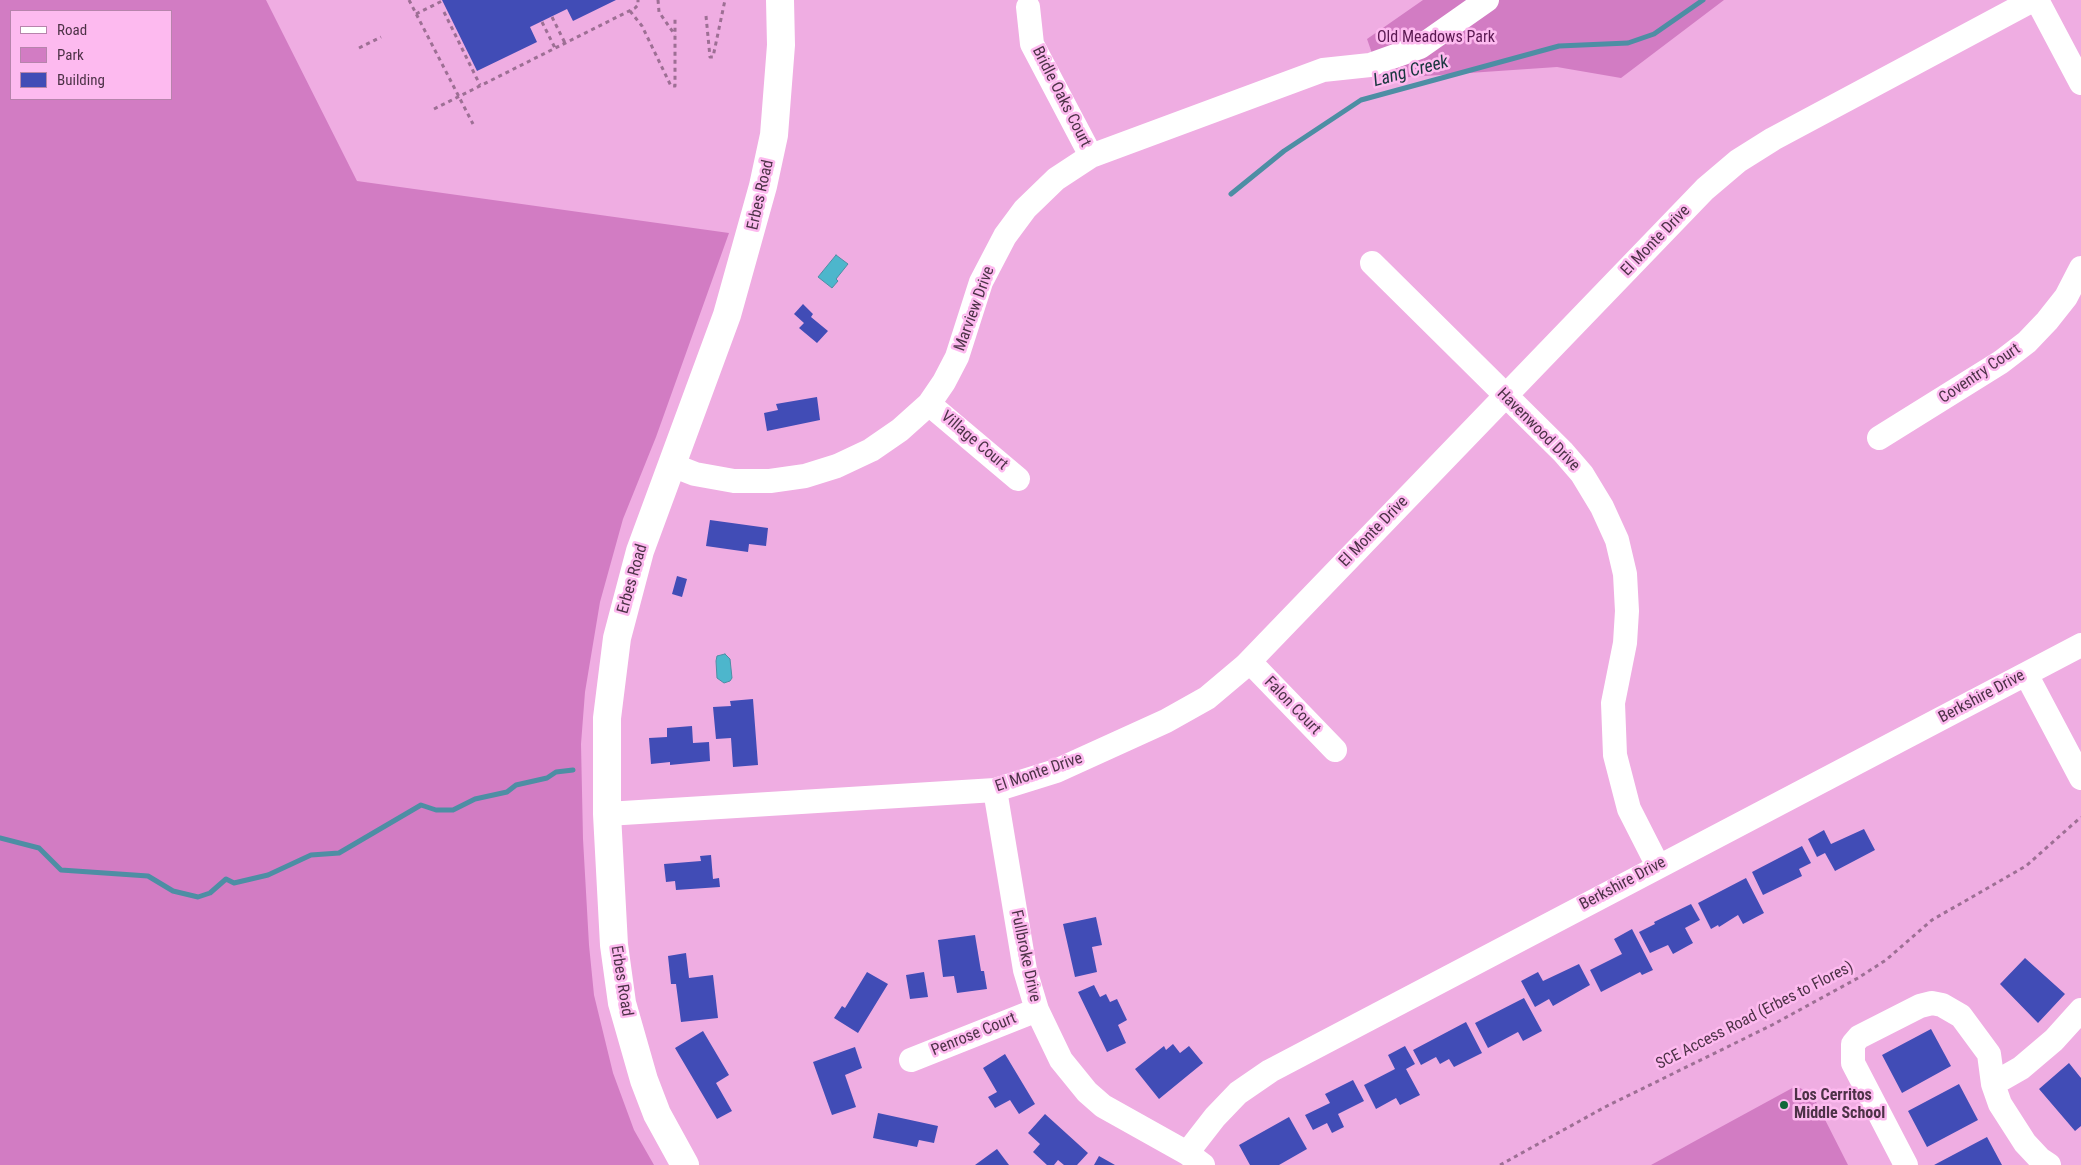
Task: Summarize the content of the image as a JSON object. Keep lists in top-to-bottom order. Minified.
{"streets":{"main road":["Erbes Road"],"street":["Bridle Oaks Court","El Monte Drive","Marview Drive","Coventry Court","Havenwood Drive","Village Court","Berkshire Drive","Falon Court","Fullbroke Drive","Penrose Court"],"path":["SCE Access Road (Erbes to Flores)"]},"crossings":[["Bridle Oaks Court","Marview Drive"],["Erbes Road","El Monte Drive"],["Erbes Road","Marview Drive"],["El Monte Drive","Havenwood Drive"],["El Monte Drive","Falon Court"],["El Monte Drive","Fullbroke Drive"],["Marview Drive","Village Court"],["Havenwood Drive","Berkshire Drive"],["Berkshire Drive","Fullbroke Drive"],["Fullbroke Drive","Penrose Court"]],"water":["Lang Creek"],"parks":["Old Meadows Park"],"places":["Los Cerritos Middle School"],"legend":["Road","Park","Building"]}
